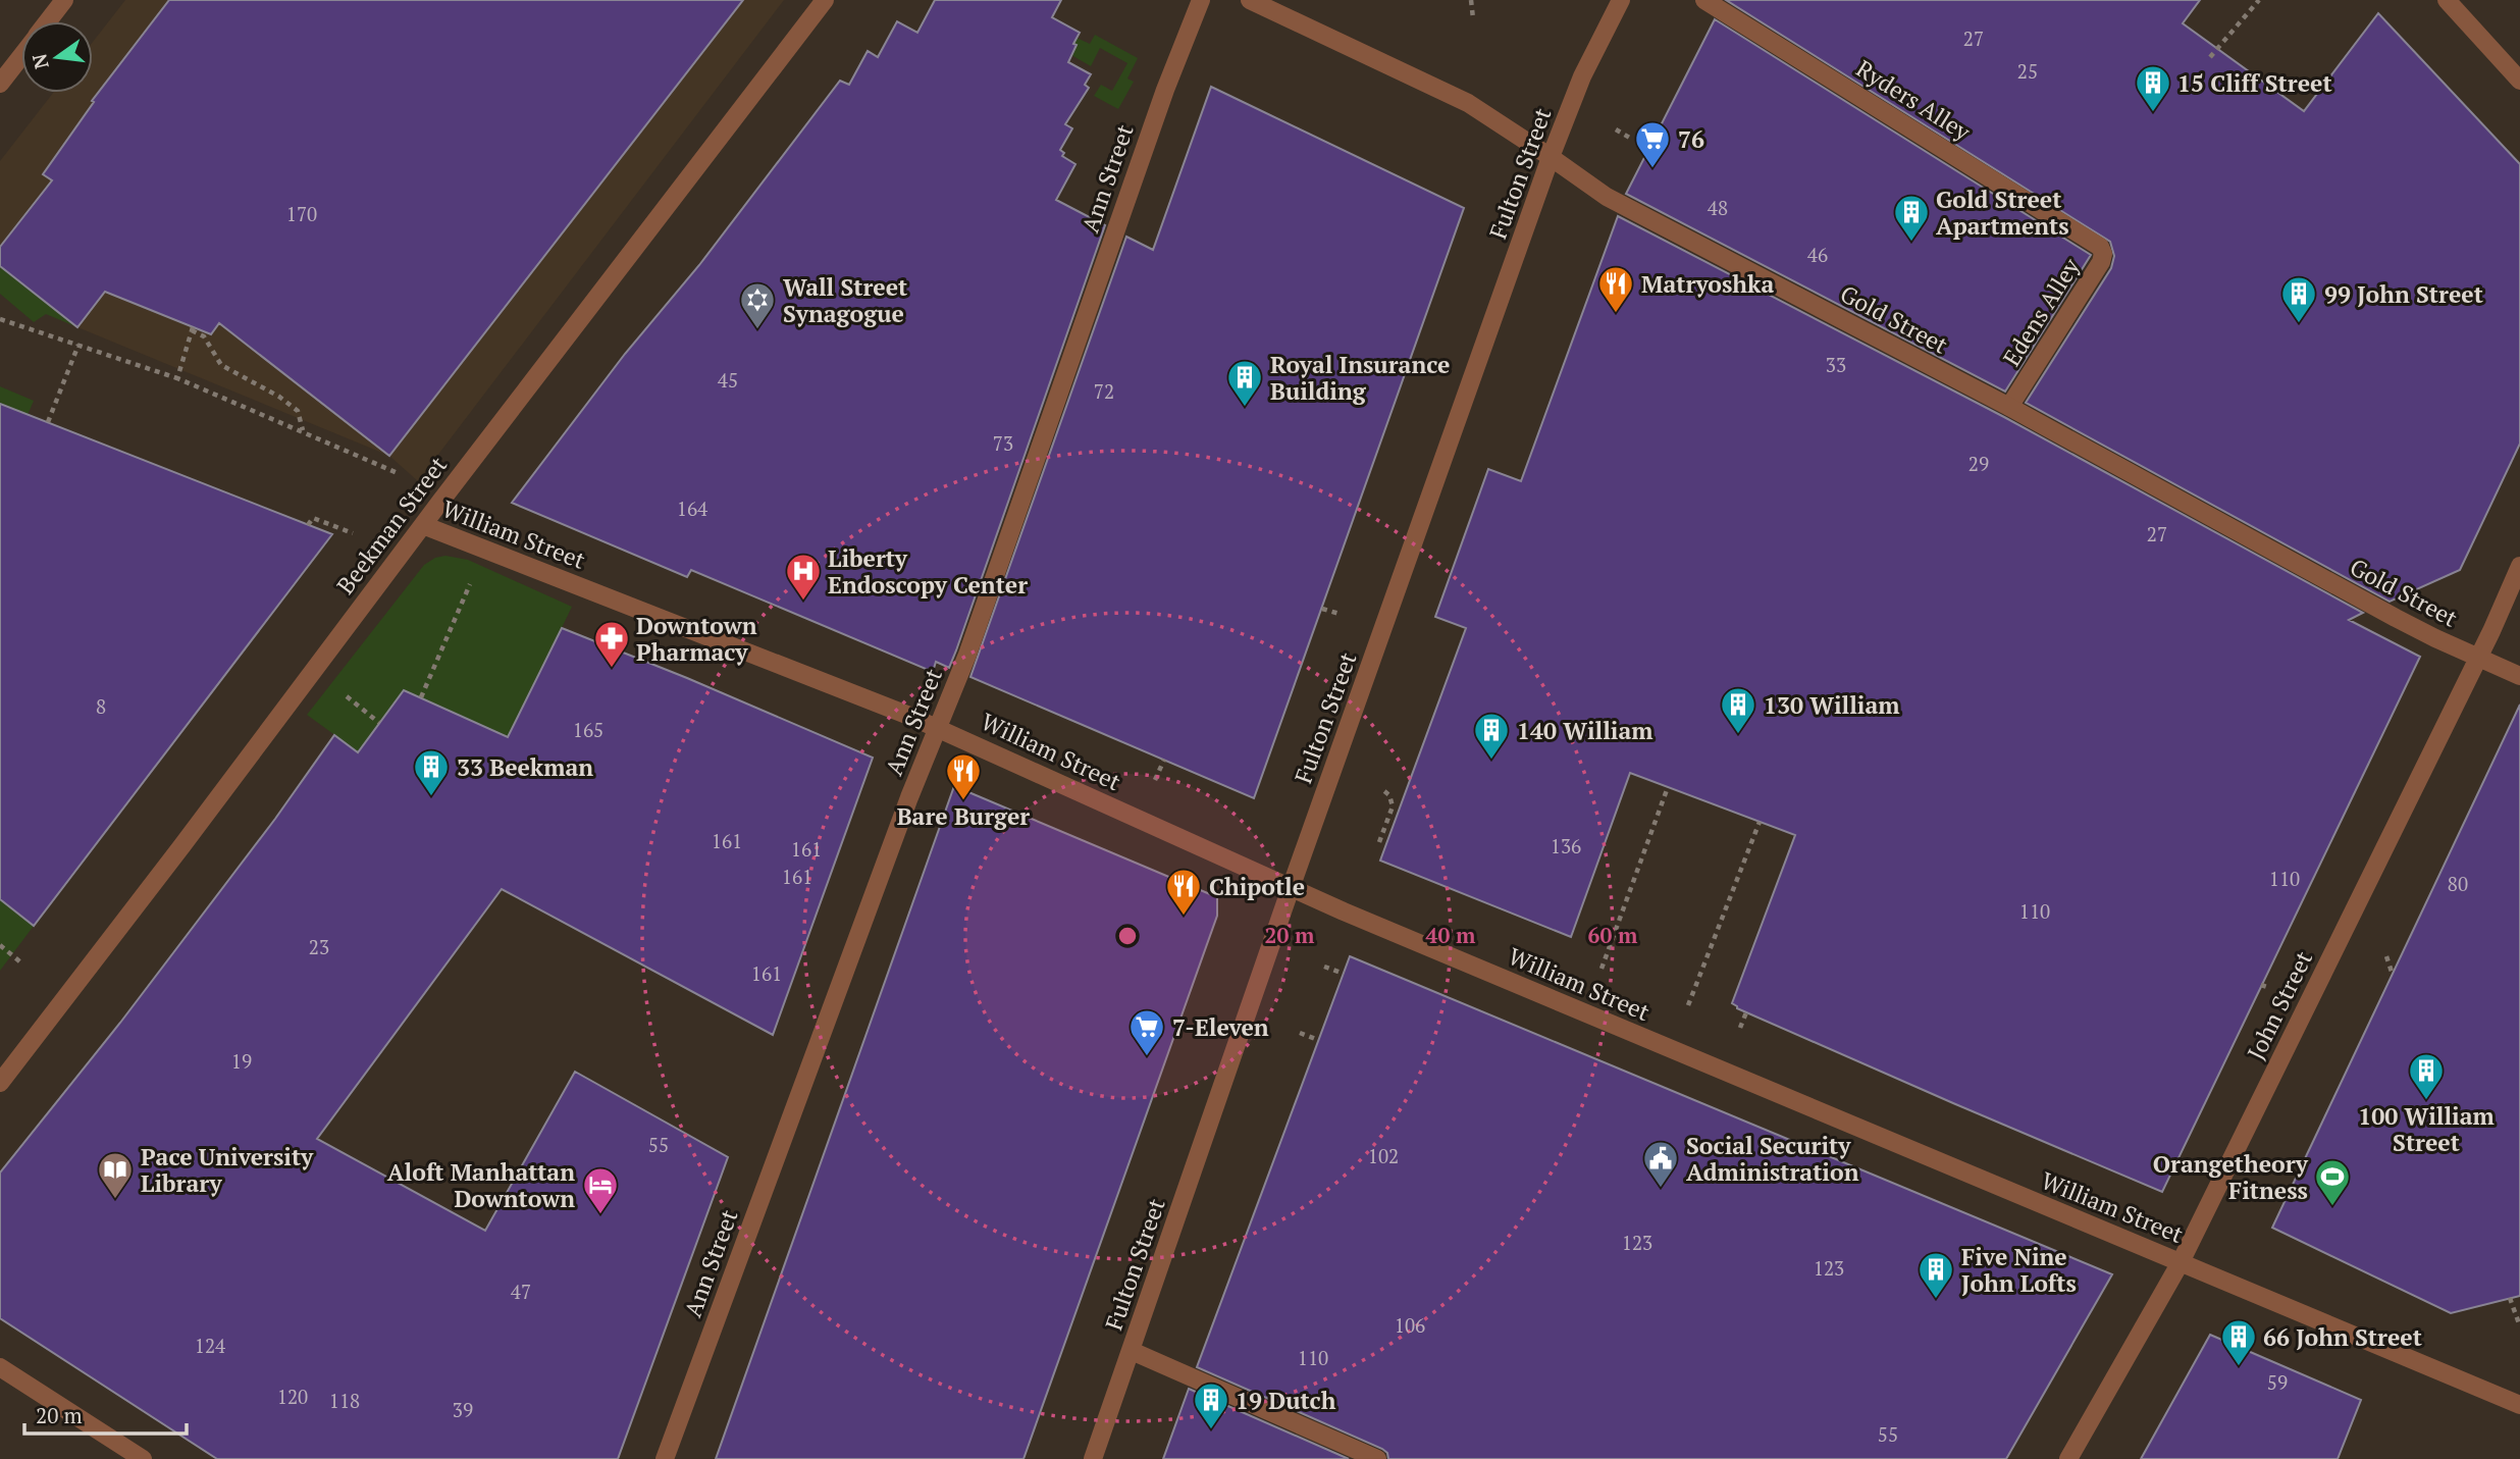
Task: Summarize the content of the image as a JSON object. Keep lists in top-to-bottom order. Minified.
{"streets":{"street":["Ryders Alley","Fulton Street","Ann Street","Edens Alley","Gold Street","Beekman Street","William Street","John Street"]},"crossings":[["Ryders Alley","Edens Alley"],["Fulton Street","Gold Street"],["Fulton Street","William Street"],["Ann Street","William Street"],["Edens Alley","Gold Street"],["Gold Street","John Street"],["Beekman Street","William Street"],["William Street","John Street"]],"places":{"building":["15 Cliff Street","Gold Street Apartments","99 John Street","Royal Insurance Building","130 William","140 William","33 Beekman","100 William Street","Five Nine John Lofts","66 John Street","19 Dutch"],"supermarket":["76","7-Eleven"],"restaurant":["Matryoshka","Bare Burger","Chipotle"],"synagogue":["Wall Street Synagogue"],"hospital":["Liberty Endoscopy Center"],"pharmacy":["Downtown Pharmacy"],"public building":["Social Security Administration"],"library":["Pace University Library"],"sports":["Orangetheory Fitness"],"hotel":["Aloft Manhattan Downtown"]},"house_numbers":["27","25","48","170","46","33","45","72","73","29","164","27","8","165","161","136","161","161","110","80","110","23","161","19","55","102","123","123","47","106","124","110","59","120","118","39","55"],"scale_bar":"20 m","north":"left","rings":["20 m","40 m","60 m"]}
